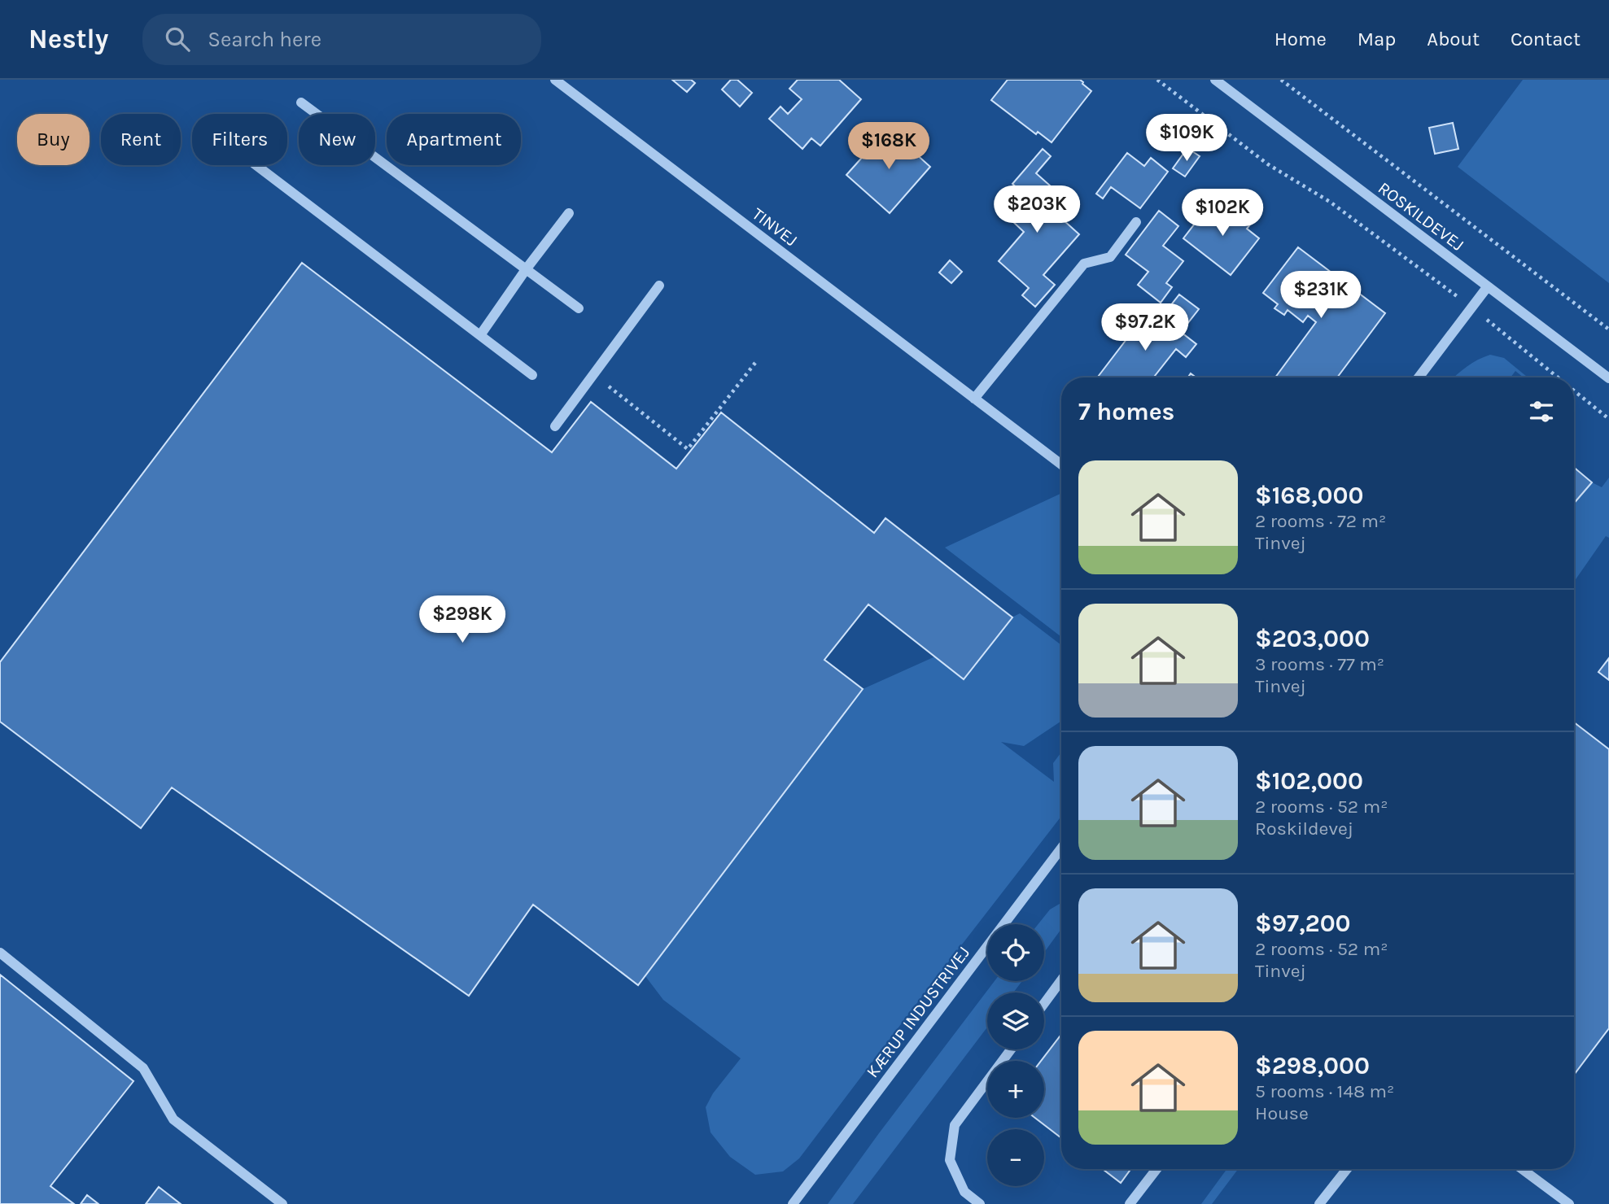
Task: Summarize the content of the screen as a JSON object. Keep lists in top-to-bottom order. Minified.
{"streets":{"street":["ROSKILDEVEJ","TINVEJ","KÆRUP INDUSTRIVEJ"]},"page":{"header":"Nestly","search":"Search here","nav":["Home","Map","About","Contact"],"price":["$109K","$168K","$203K","$102K","$231K","$97.2K","$298K"],"chip":["Buy","Rent","Filters","New","Apartment"],"heading":"7 homes","list":[{"name":"$168,000","note":"2 rooms · 72 m² · Tinvej"},{"name":"$203,000","note":"3 rooms · 77 m² · Tinvej"},{"name":"$102,000","note":"2 rooms · 52 m² · Roskildevej"},{"name":"$97,200","note":"2 rooms · 52 m² · Tinvej"},{"name":"$298,000","note":"5 rooms · 148 m² · House"}],"map_buttons":["+","−"]}}
